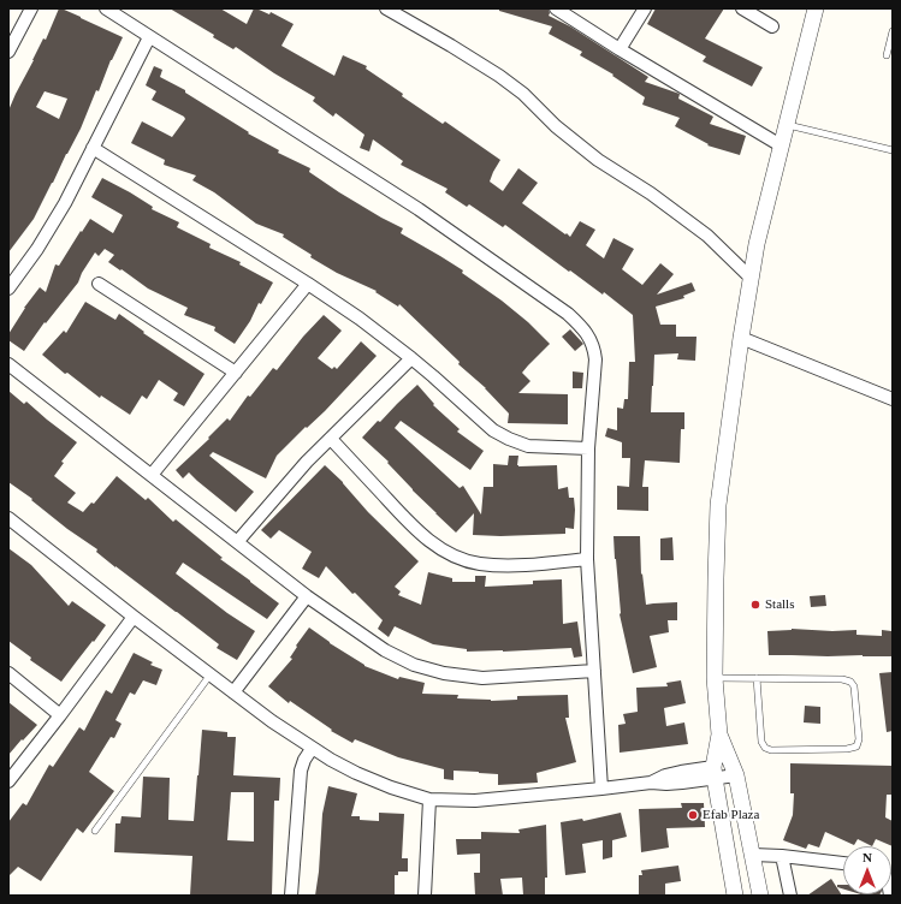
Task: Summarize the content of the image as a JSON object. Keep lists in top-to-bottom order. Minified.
{"places":["Stalls","Efab Plaza"],"north":"top"}
